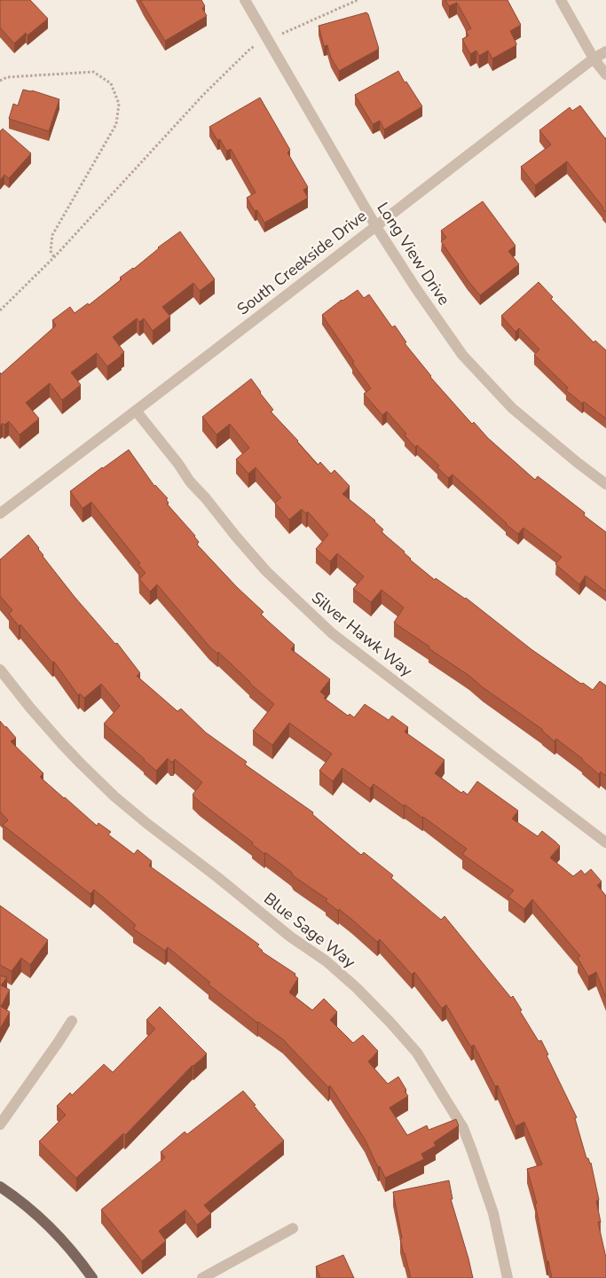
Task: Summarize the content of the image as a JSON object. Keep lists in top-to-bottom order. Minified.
{"streets":{"street":["Long View Drive","South Creekside Drive","Silver Hawk Way","Blue Sage Way"]},"crossings":[["Long View Drive","South Creekside Drive"],["South Creekside Drive","Silver Hawk Way"]]}
